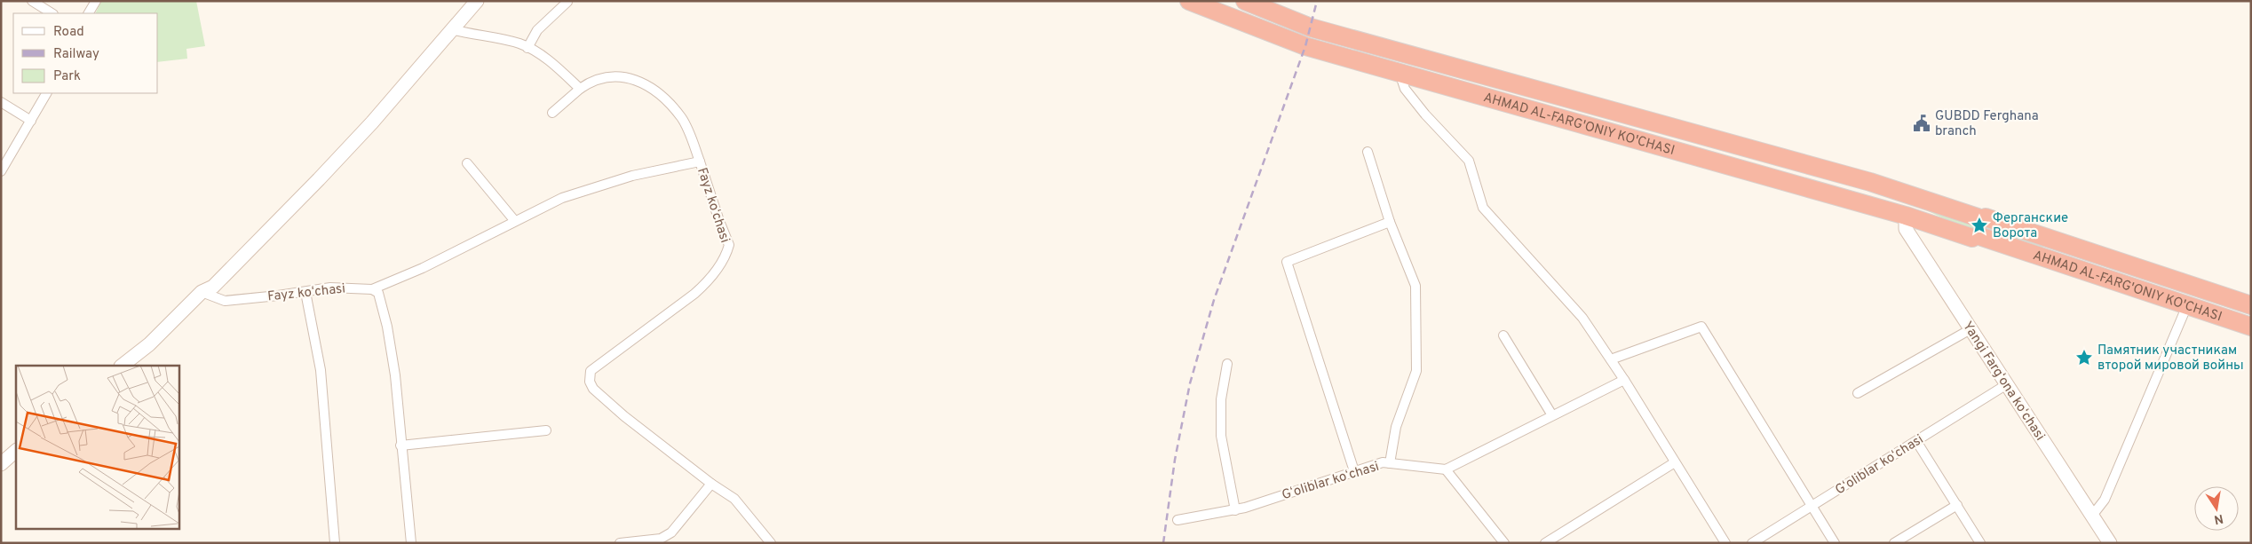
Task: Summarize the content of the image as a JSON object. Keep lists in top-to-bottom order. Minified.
{"streets":{"highway":["AHMAD AL-FARG'ONIY KO'CHASI"],"street":["Fayz koʻchasi","Yangi Fargʻona koʻchasi","Gʻoliblar koʻchasi"]},"crossings":[["AHMAD AL-FARG'ONIY KO'CHASI","Yangi Fargʻona koʻchasi"],["Yangi Fargʻona koʻchasi","Gʻoliblar koʻchasi"]],"places":{"public building":["GUBDD Ferghana branch"],"place":["Ферганские Ворота","Памятник участникам второй мировой войны"]},"legend":["Road","Railway","Park"],"north":"bottom"}
